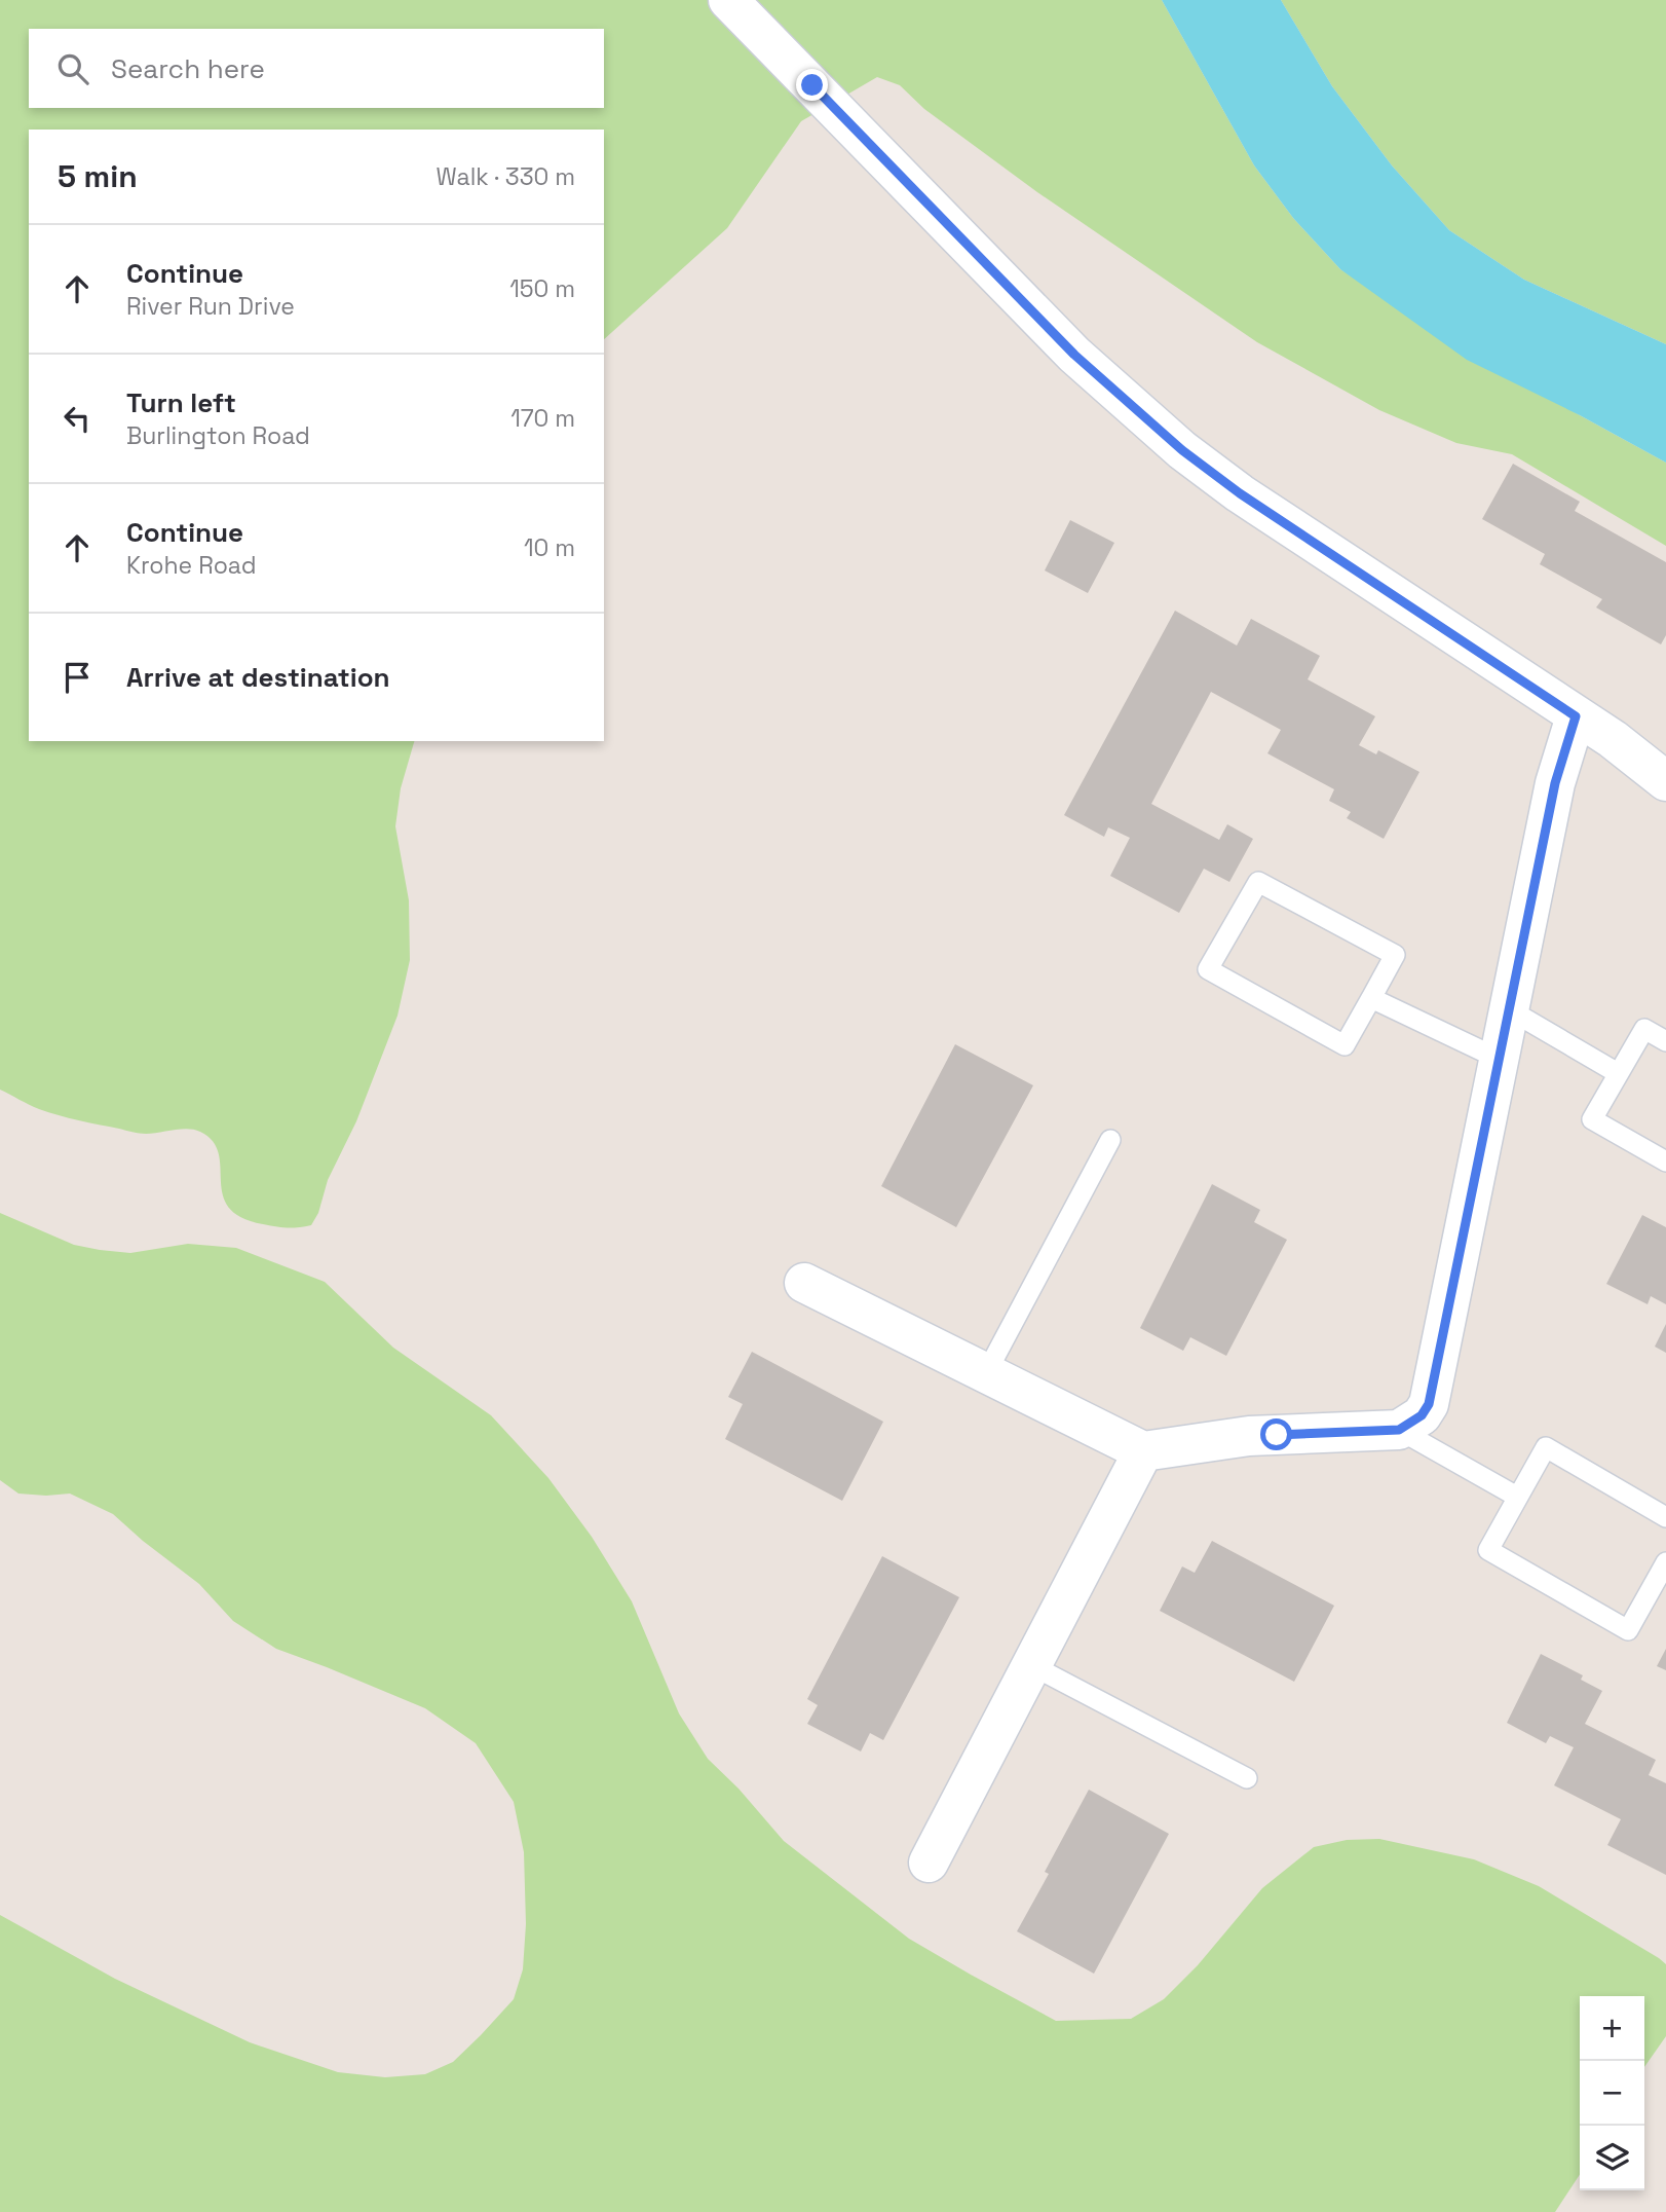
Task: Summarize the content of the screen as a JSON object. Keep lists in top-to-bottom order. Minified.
{"page":{"search":"Search here","heading":["5 min","Walk · 330 m"],"list":[["Continue","River Run Drive","150 m"],["Turn left","Burlington Road","170 m"],["Continue","Krohe Road","10 m"],"Arrive at destination"],"map_buttons":["+","−"]}}
